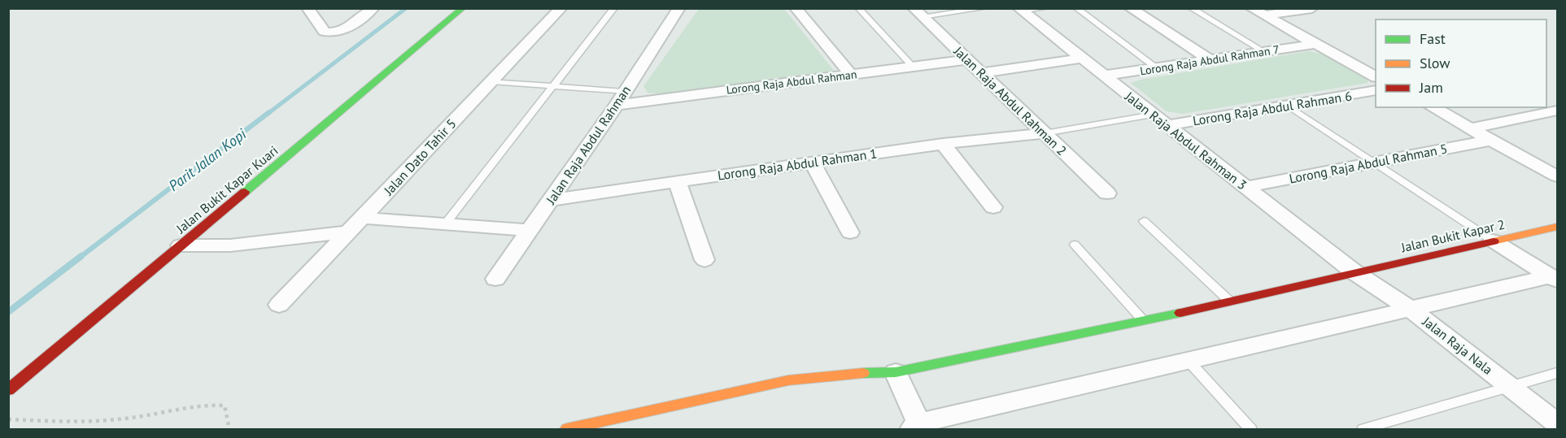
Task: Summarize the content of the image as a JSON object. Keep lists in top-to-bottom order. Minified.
{"streets":{"street":["Lorong Raja Abdul Rahman 7","Lorong Raja Abdul Rahman","Jalan Raja Abdul Rahman 2","Lorong Raja Abdul Rahman 6","Jalan Raja Abdul Rahman 3","Jalan Raja Abdul Rahman","Jalan Dato Tahir 5","Lorong Raja Abdul Rahman 5","Lorong Raja Abdul Rahman 1","Jalan Bukit Kapar Kuari","Jalan Bukit Kapar 2","Jalan Raja Nala"]},"crossings":[["Lorong Raja Abdul Rahman 7","Jalan Raja Abdul Rahman 3"],["Lorong Raja Abdul Rahman","Jalan Raja Abdul Rahman 2"],["Lorong Raja Abdul Rahman","Jalan Raja Abdul Rahman"],["Jalan Raja Abdul Rahman 2","Lorong Raja Abdul Rahman 1"],["Lorong Raja Abdul Rahman 6","Jalan Raja Abdul Rahman 3"],["Jalan Raja Abdul Rahman 3","Lorong Raja Abdul Rahman 5"],["Jalan Raja Abdul Rahman 3","Jalan Bukit Kapar 2"],["Jalan Raja Abdul Rahman 3","Jalan Raja Nala"],["Jalan Raja Abdul Rahman","Lorong Raja Abdul Rahman 1"],["Jalan Bukit Kapar 2","Jalan Raja Nala"]],"water":["Parit Jalan Kopi"],"legend":["Fast","Slow","Jam"]}
